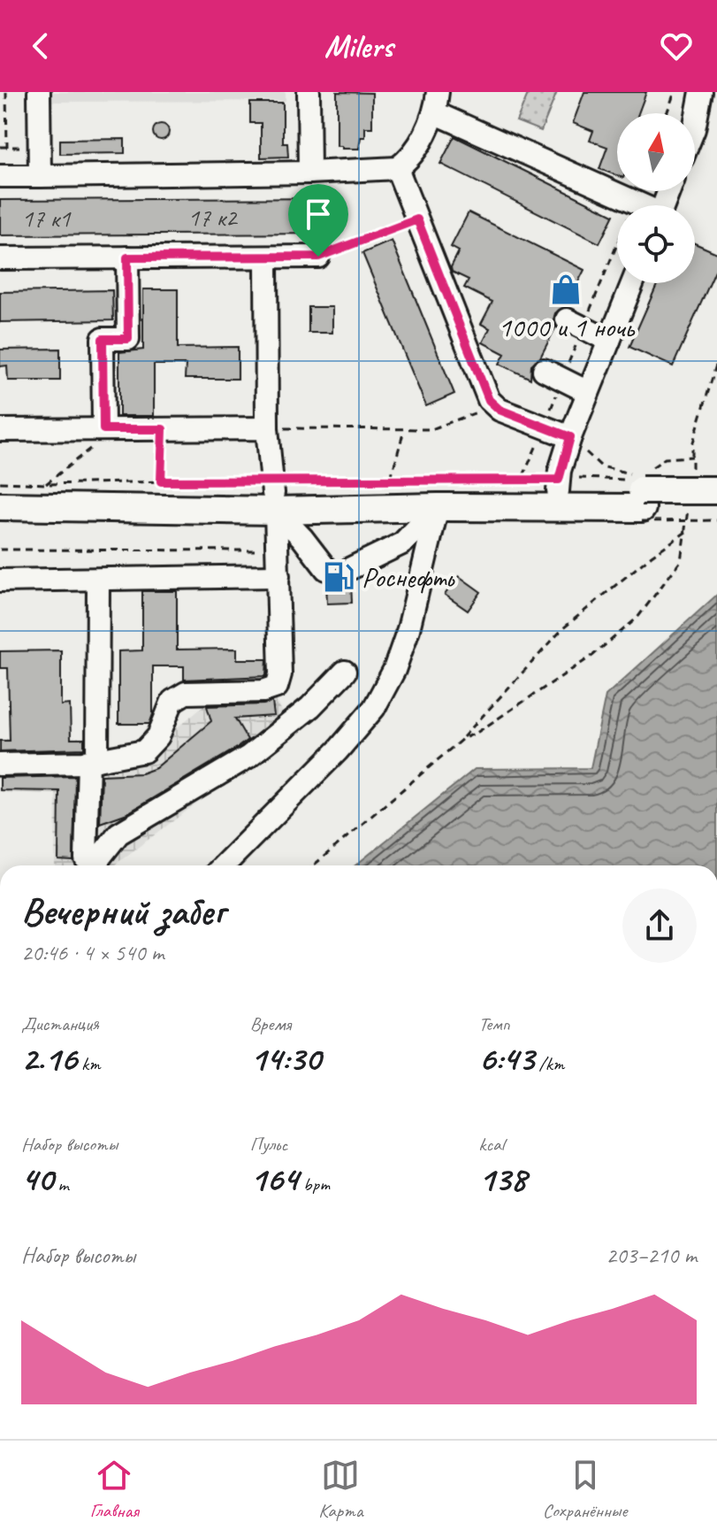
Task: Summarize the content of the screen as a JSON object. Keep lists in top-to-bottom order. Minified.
{"places":{"shop":["1000 и 1 ночь"],"fuel station":["Роснефть"]},"house_numbers":["17 к2","17 к1"],"north":"top","page":{"header":"Milers","heading":["Вечерний забег","20:46 · 4 × 540 m"],"stats":[["Дистанция","2.16 km"],["Время","14:30"],["Темп","6:43 /km"],["Набор высоты","40 m"],["Пульс","164 bpm"],["kcal","138"]],"chart":["Набор высоты","203–210 m"],"tabs":["Главная","Карта","Сохранённые"]}}
